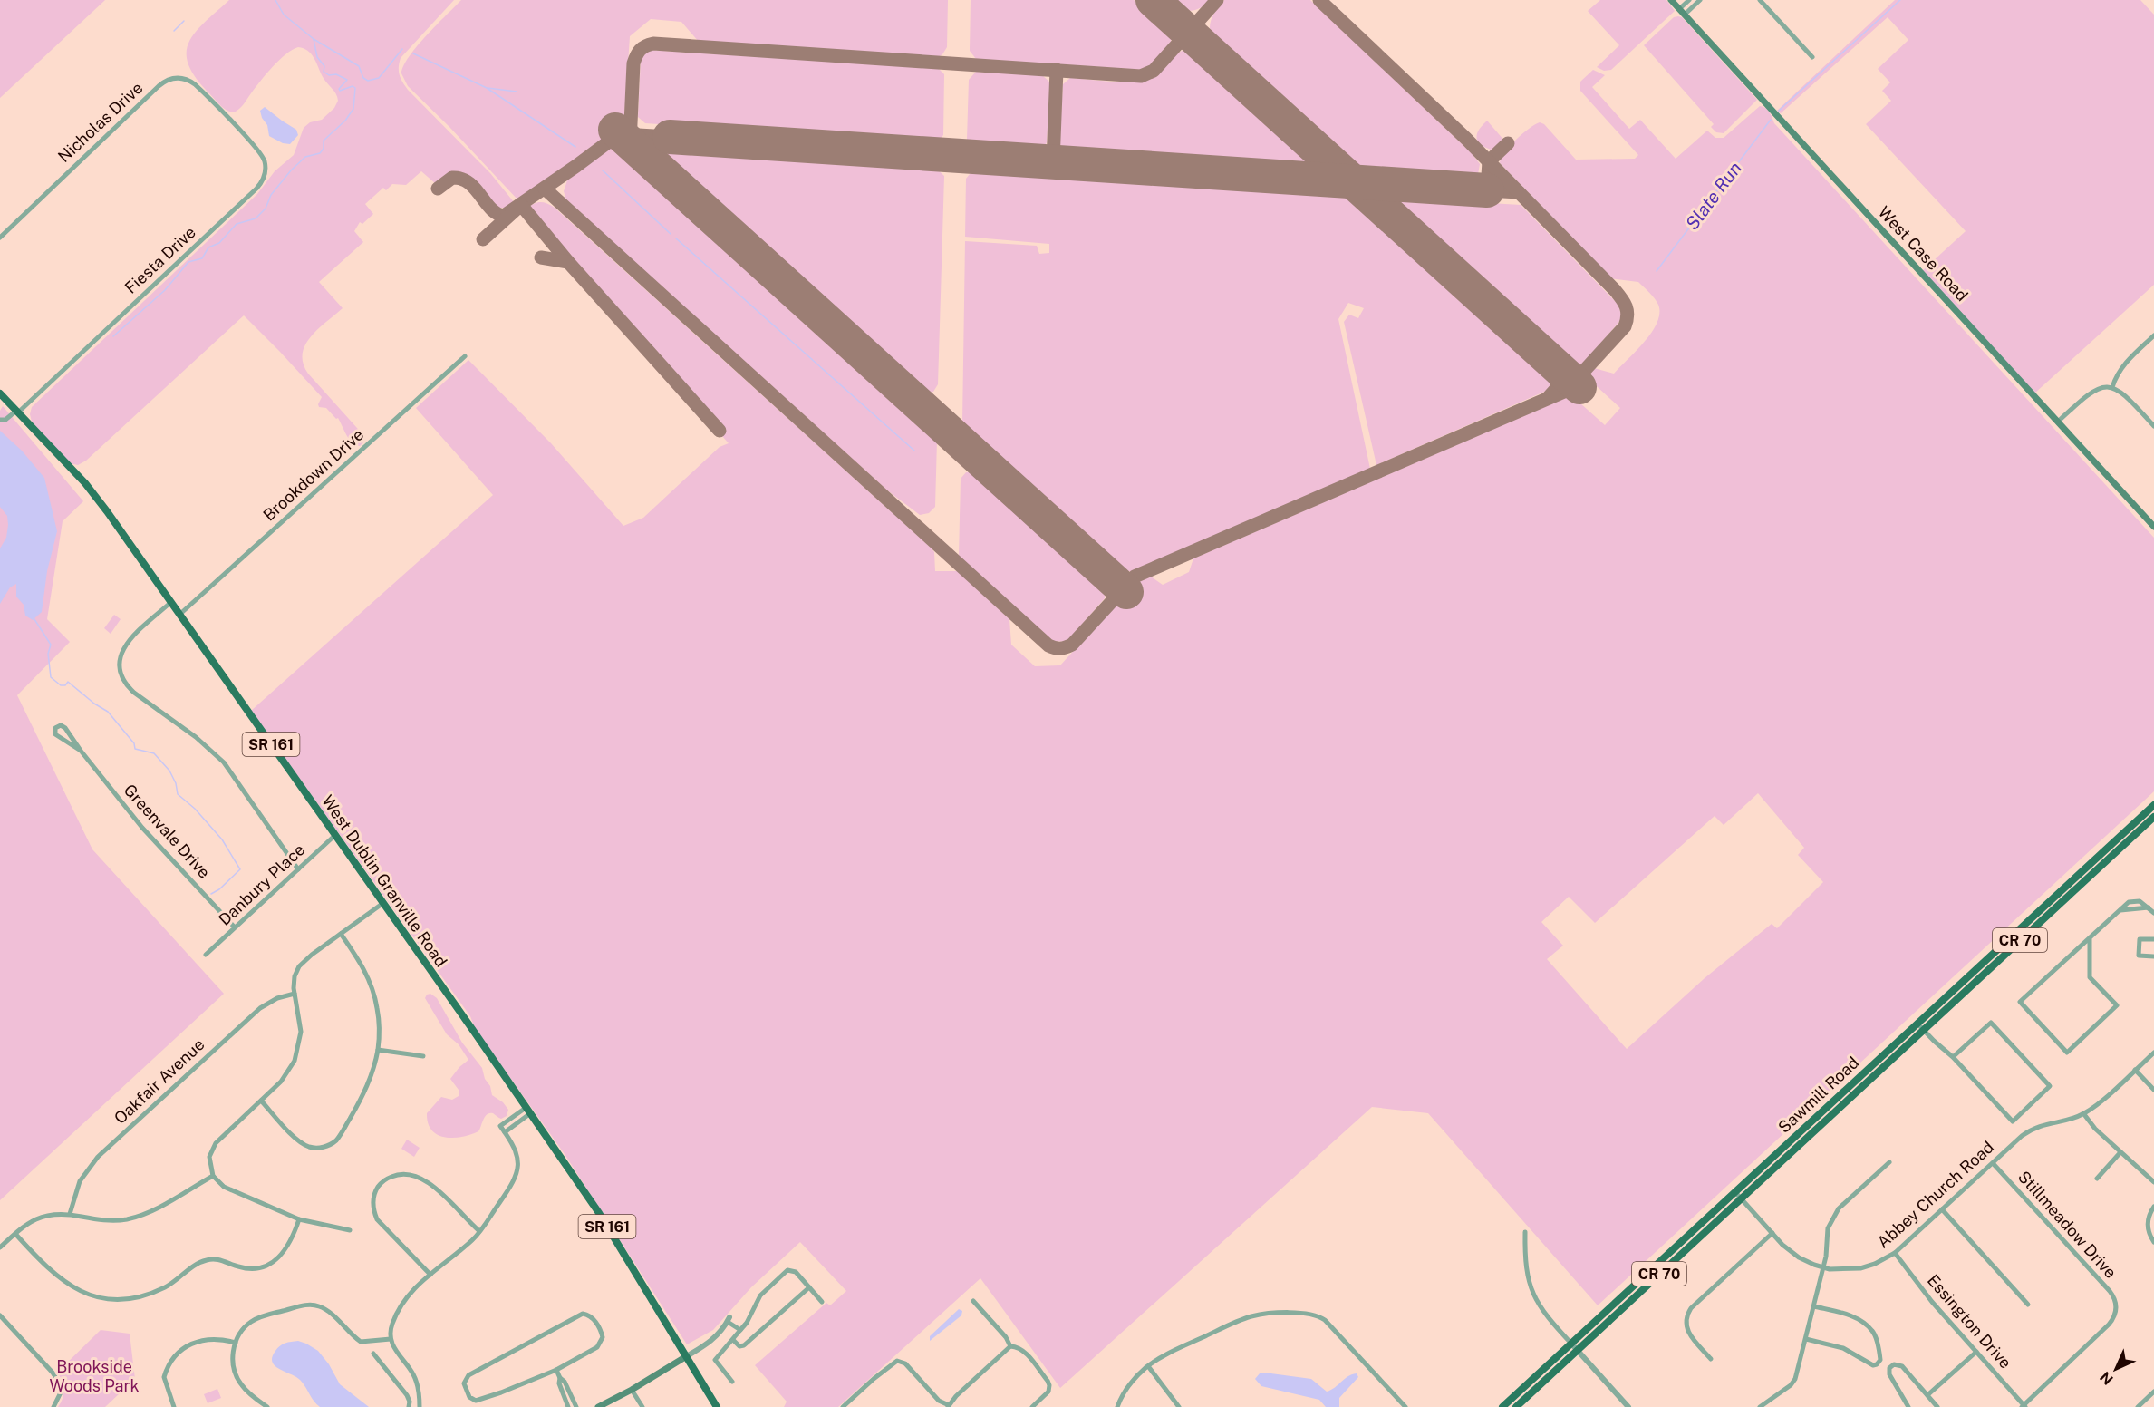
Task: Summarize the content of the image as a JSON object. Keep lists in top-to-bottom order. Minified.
{"streets":{"main road":["West Case Road","SR 161","West Dublin Granville Road","CR 70","Sawmill Road"],"street":["Nicholas Drive","Fiesta Drive","Brookdown Drive","Greenvale Drive","Danbury Place","Oakfair Avenue","Abbey Church Road","Stillmeadow Drive","Essington Drive"]},"crossings":[["Nicholas Drive","Fiesta Drive"],["Fiesta Drive","West Dublin Granville Road"],["Brookdown Drive","West Dublin Granville Road"],["Greenvale Drive","Danbury Place"],["West Dublin Granville Road","Danbury Place"],["Sawmill Road","Abbey Church Road"],["Abbey Church Road","Stillmeadow Drive"],["Abbey Church Road","Essington Drive"],["Stillmeadow Drive","Essington Drive"]],"water":["Slate Run"],"parks":["Brookside Woods Park"],"north":"bottom left"}
